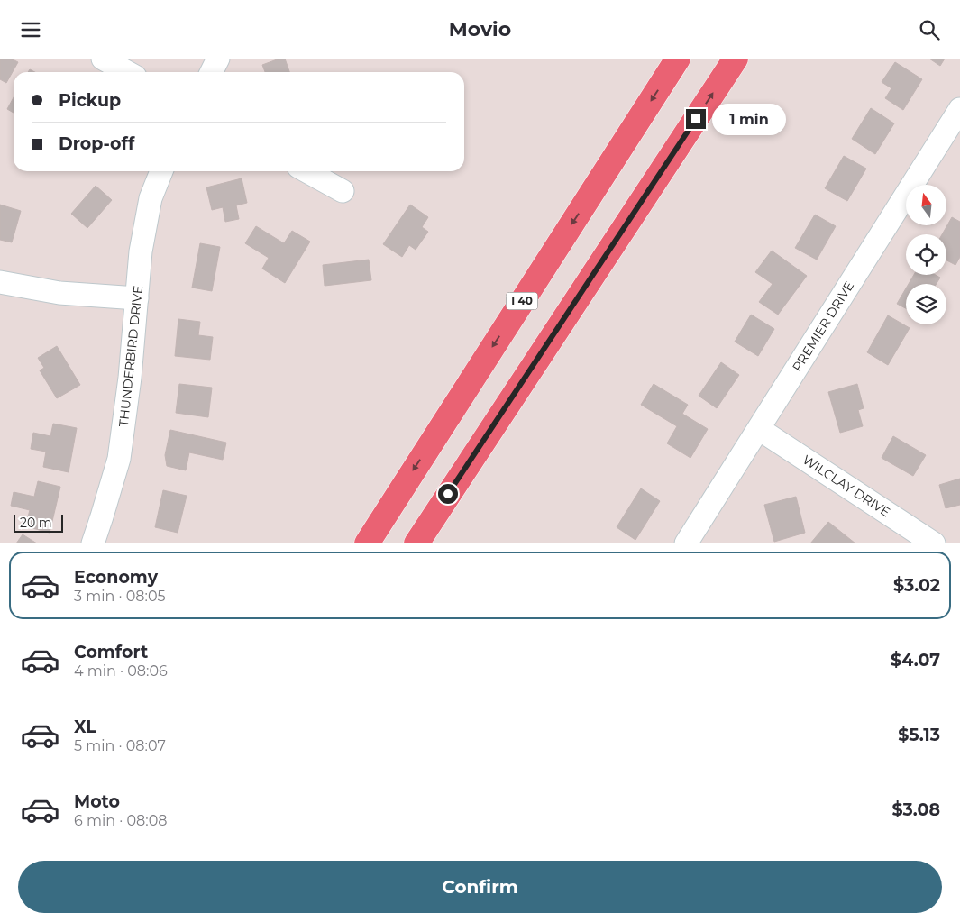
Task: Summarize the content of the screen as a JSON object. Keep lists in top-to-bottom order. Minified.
{"streets":{"highway":["I 40"],"street":["PREMIER DRIVE","THUNDERBIRD DRIVE","WILCLAY DRIVE"]},"crossings":[["PREMIER DRIVE","WILCLAY DRIVE"]],"scale_bar":"20 m","north":"top","page":{"header":"Movio","banner":["Pickup","Drop-off"],"bubble":"1 min","scale":"20 m","list":[{"name":"Economy","note":"3 min · 08:05","value":"$3.02"},{"name":"Comfort","note":"4 min · 08:06","value":"$4.07"},{"name":"XL","note":"5 min · 08:07","value":"$5.13"},{"name":"Moto","note":"6 min · 08:08","value":"$3.08"}],"buttons":"Confirm"}}
